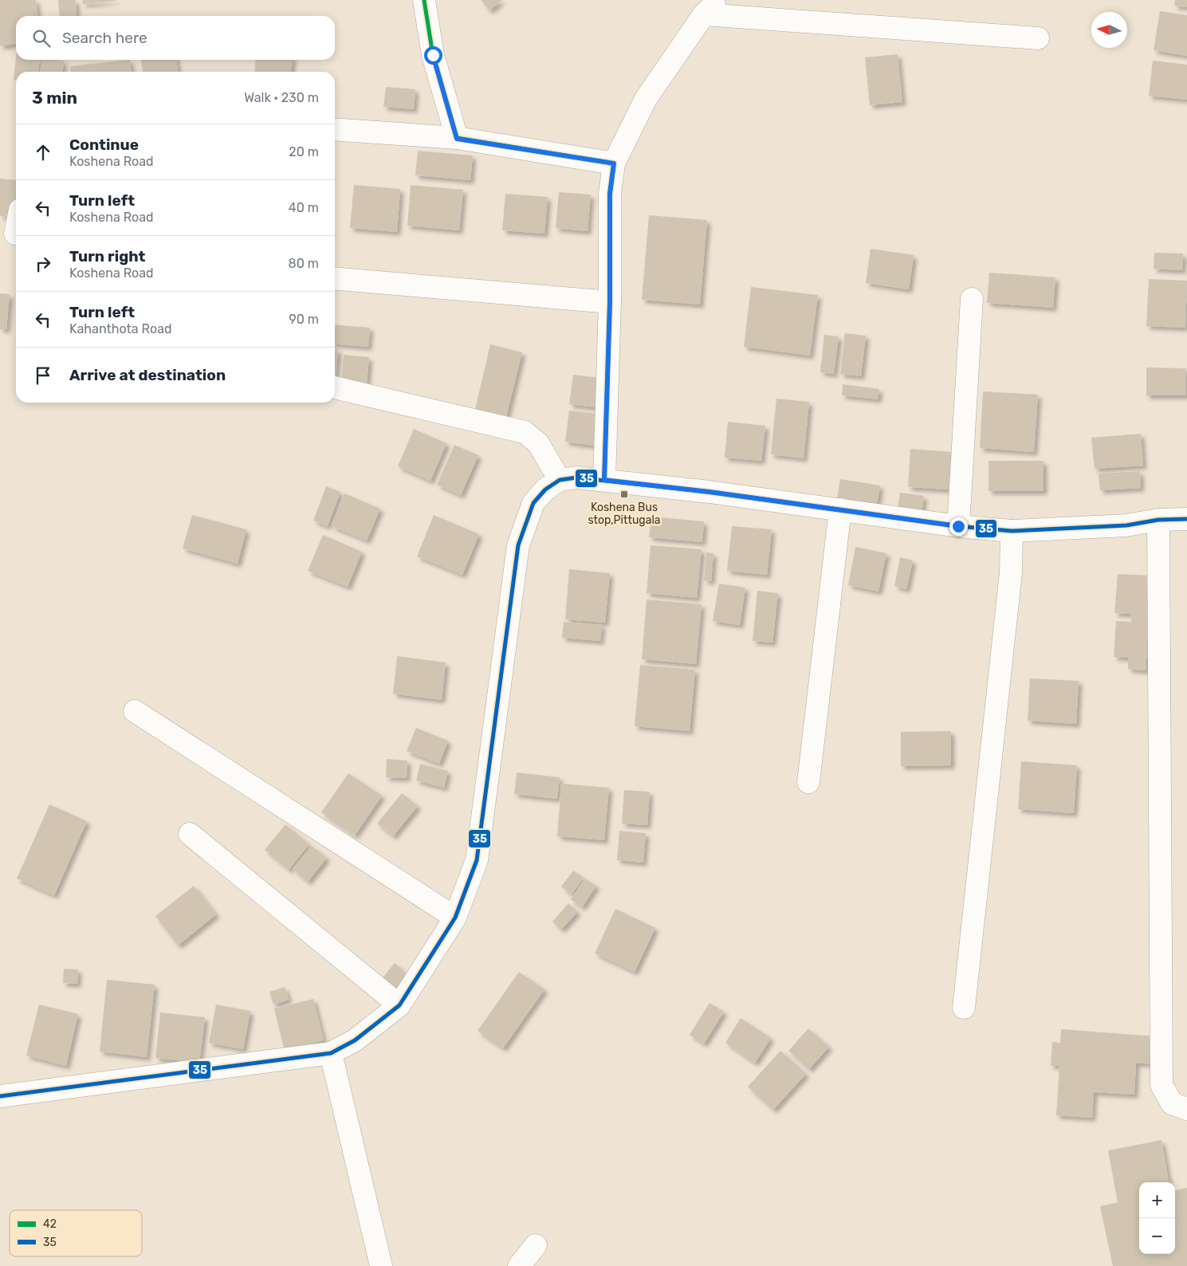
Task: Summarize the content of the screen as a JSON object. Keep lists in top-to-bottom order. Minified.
{"places":{"transit":["Koshena Bus stop,Pittugala"]},"lines":["transit line 42","transit line 35"],"legend":["42","35"],"north":"left","page":{"search":"Search here","heading":["3 min","Walk · 230 m"],"list":[["Continue","Koshena Road","20 m"],["Turn left","Koshena Road","40 m"],["Turn right","Koshena Road","80 m"],["Turn left","Kahanthota Road","90 m"],"Arrive at destination"],"map_buttons":["+","−"]}}
